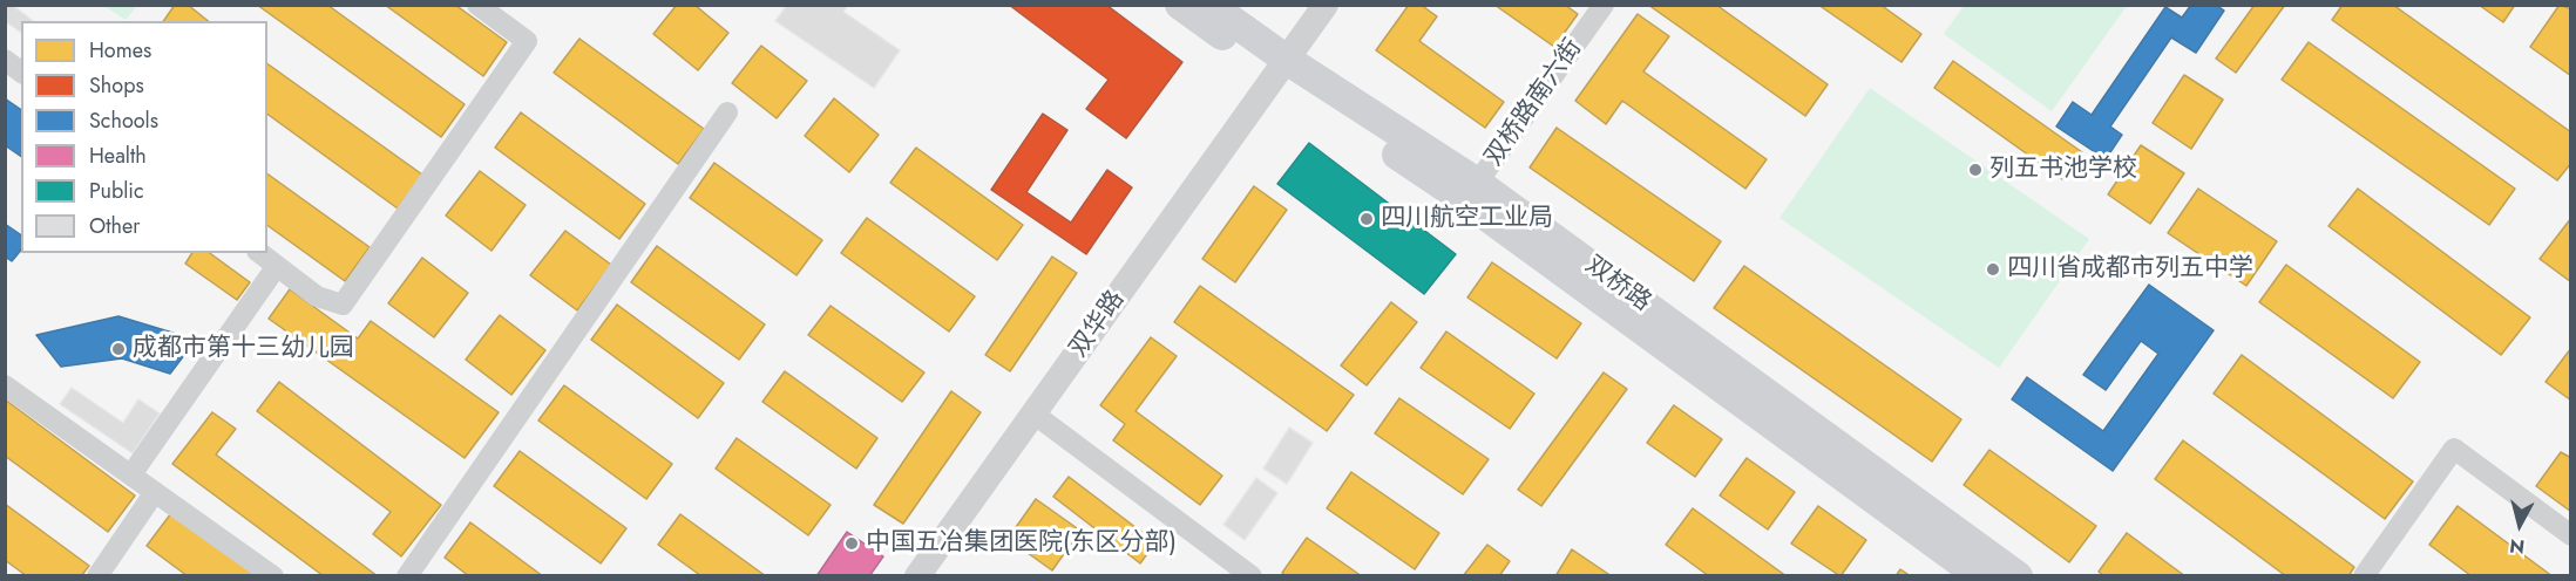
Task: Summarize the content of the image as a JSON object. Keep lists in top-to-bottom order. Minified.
{"streets":{"main road":["双桥路"],"street":["双桥路南六街","双华路"]},"crossings":[["双桥路南六街","双桥路"],["双桥路","双华路"]],"places":["列五书池学校","四川航空工业局","四川省成都市列五中学","成都市第十三幼儿园","中国五冶集团医院(东区分部)"],"legend":["Homes","Shops","Schools","Health","Public","Other"],"north":"bottom"}
